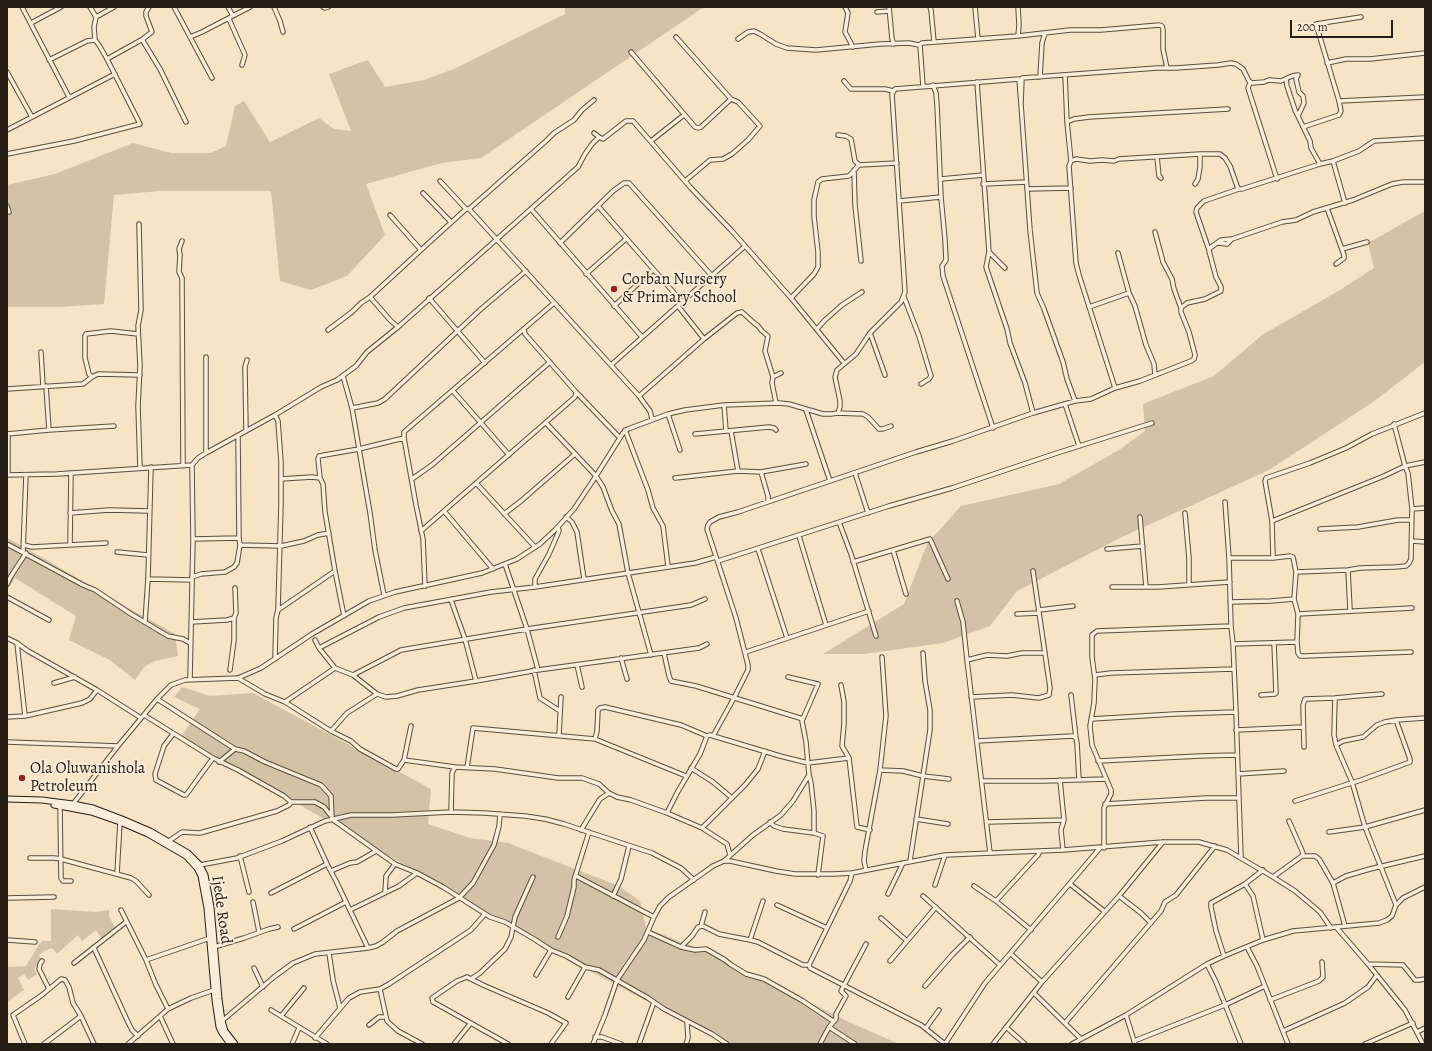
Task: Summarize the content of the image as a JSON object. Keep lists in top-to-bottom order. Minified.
{"streets":{"main road":["Ijede Road"]},"places":["Corban Nursery & Primary School","Ola Oluwanishola Petroleum"],"scale_bar":"200 m"}
